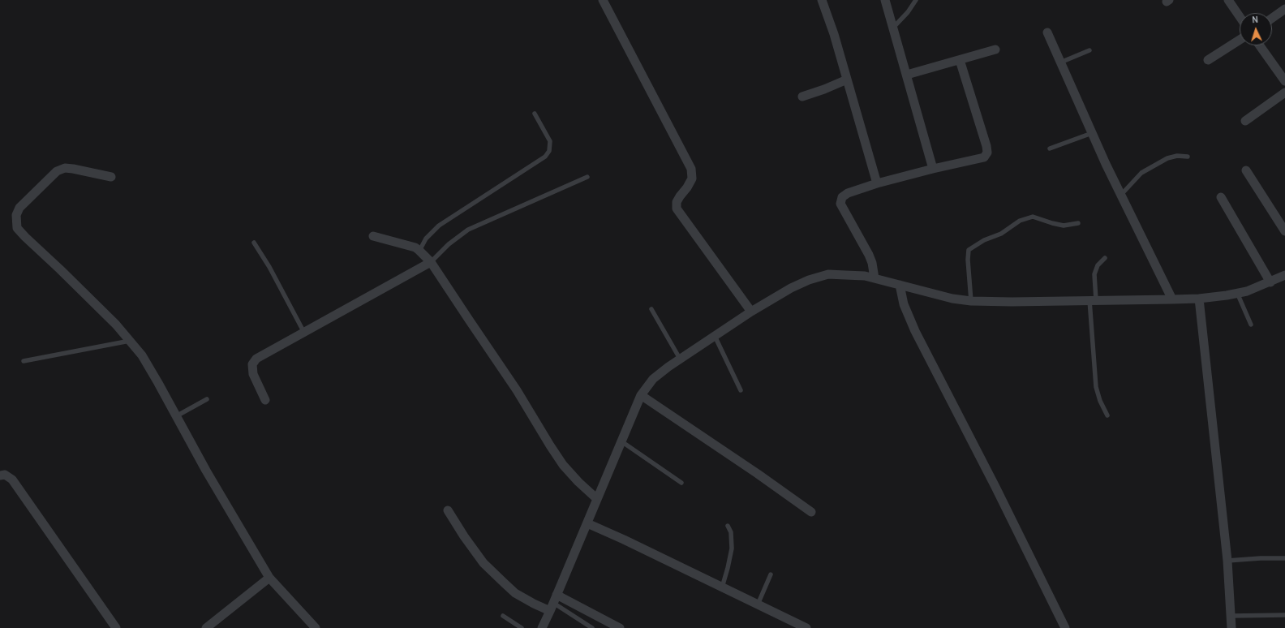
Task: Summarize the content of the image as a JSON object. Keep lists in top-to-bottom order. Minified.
{"north":"top"}
